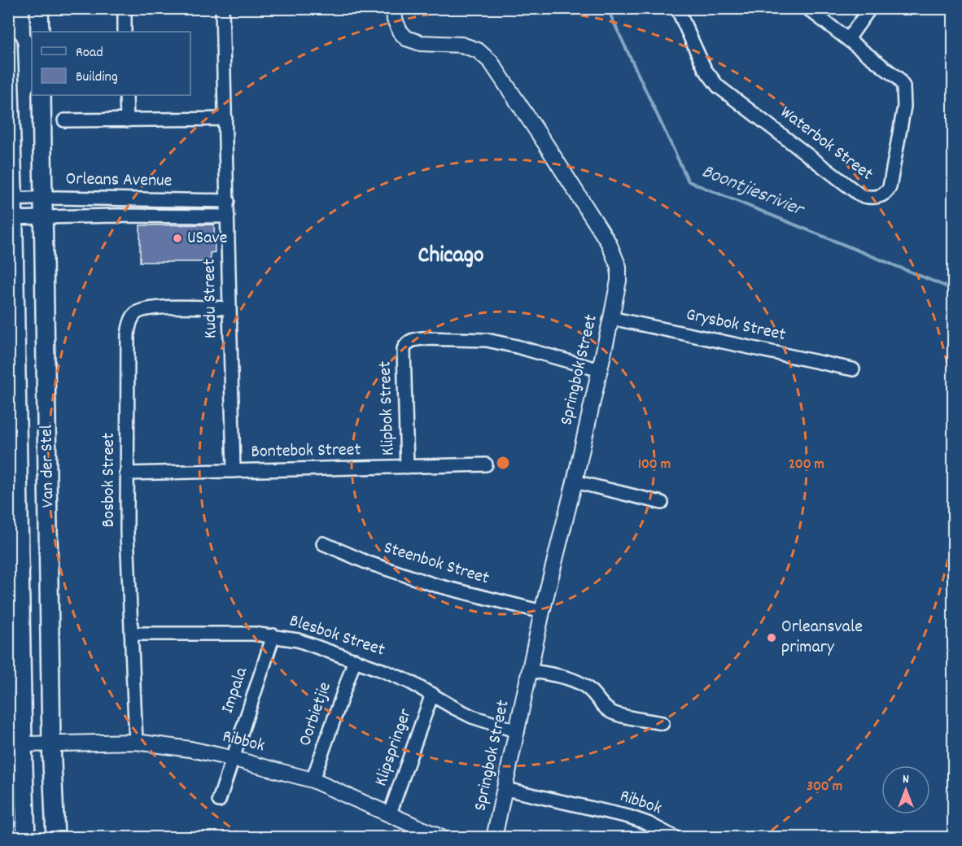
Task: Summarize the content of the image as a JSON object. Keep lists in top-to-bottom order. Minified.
{"streets":{"main road":["Van der Stel"],"street":["Waterbok Street","Orleans Avenue","Kudu Street","Grysbok Street","Springbok Street","Klipbok Street","Bontebok Street","Bosbok Street","Steenbok Street","Blesbok Street","Impala","Oorbietjie","Ribbok","Klipspringer"]},"crossings":[["Orleans Avenue","Kudu Street"],["Orleans Avenue","Van der Stel"],["Kudu Street","Bontebok Street"],["Kudu Street","Bosbok Street"],["Grysbok Street","Springbok Street"],["Springbok Street","Klipbok Street"],["Springbok Street","Steenbok Street"],["Springbok Street","Blesbok Street"],["Springbok Street","Ribbok"],["Klipbok Street","Bontebok Street"],["Bontebok Street","Bosbok Street"],["Van der Stel","Ribbok"],["Bosbok Street","Blesbok Street"],["Bosbok Street","Ribbok"],["Blesbok Street","Impala"],["Blesbok Street","Oorbietjie"],["Blesbok Street","Klipspringer"],["Impala","Ribbok"],["Oorbietjie","Ribbok"],["Ribbok","Klipspringer"]],"districts":["Chicago"],"water":["Boontjiesrivier"],"places":["USave","Orleansvale primary"],"legend":["Road","Building"],"north":"top","rings":["100 m","200 m","300 m"]}
